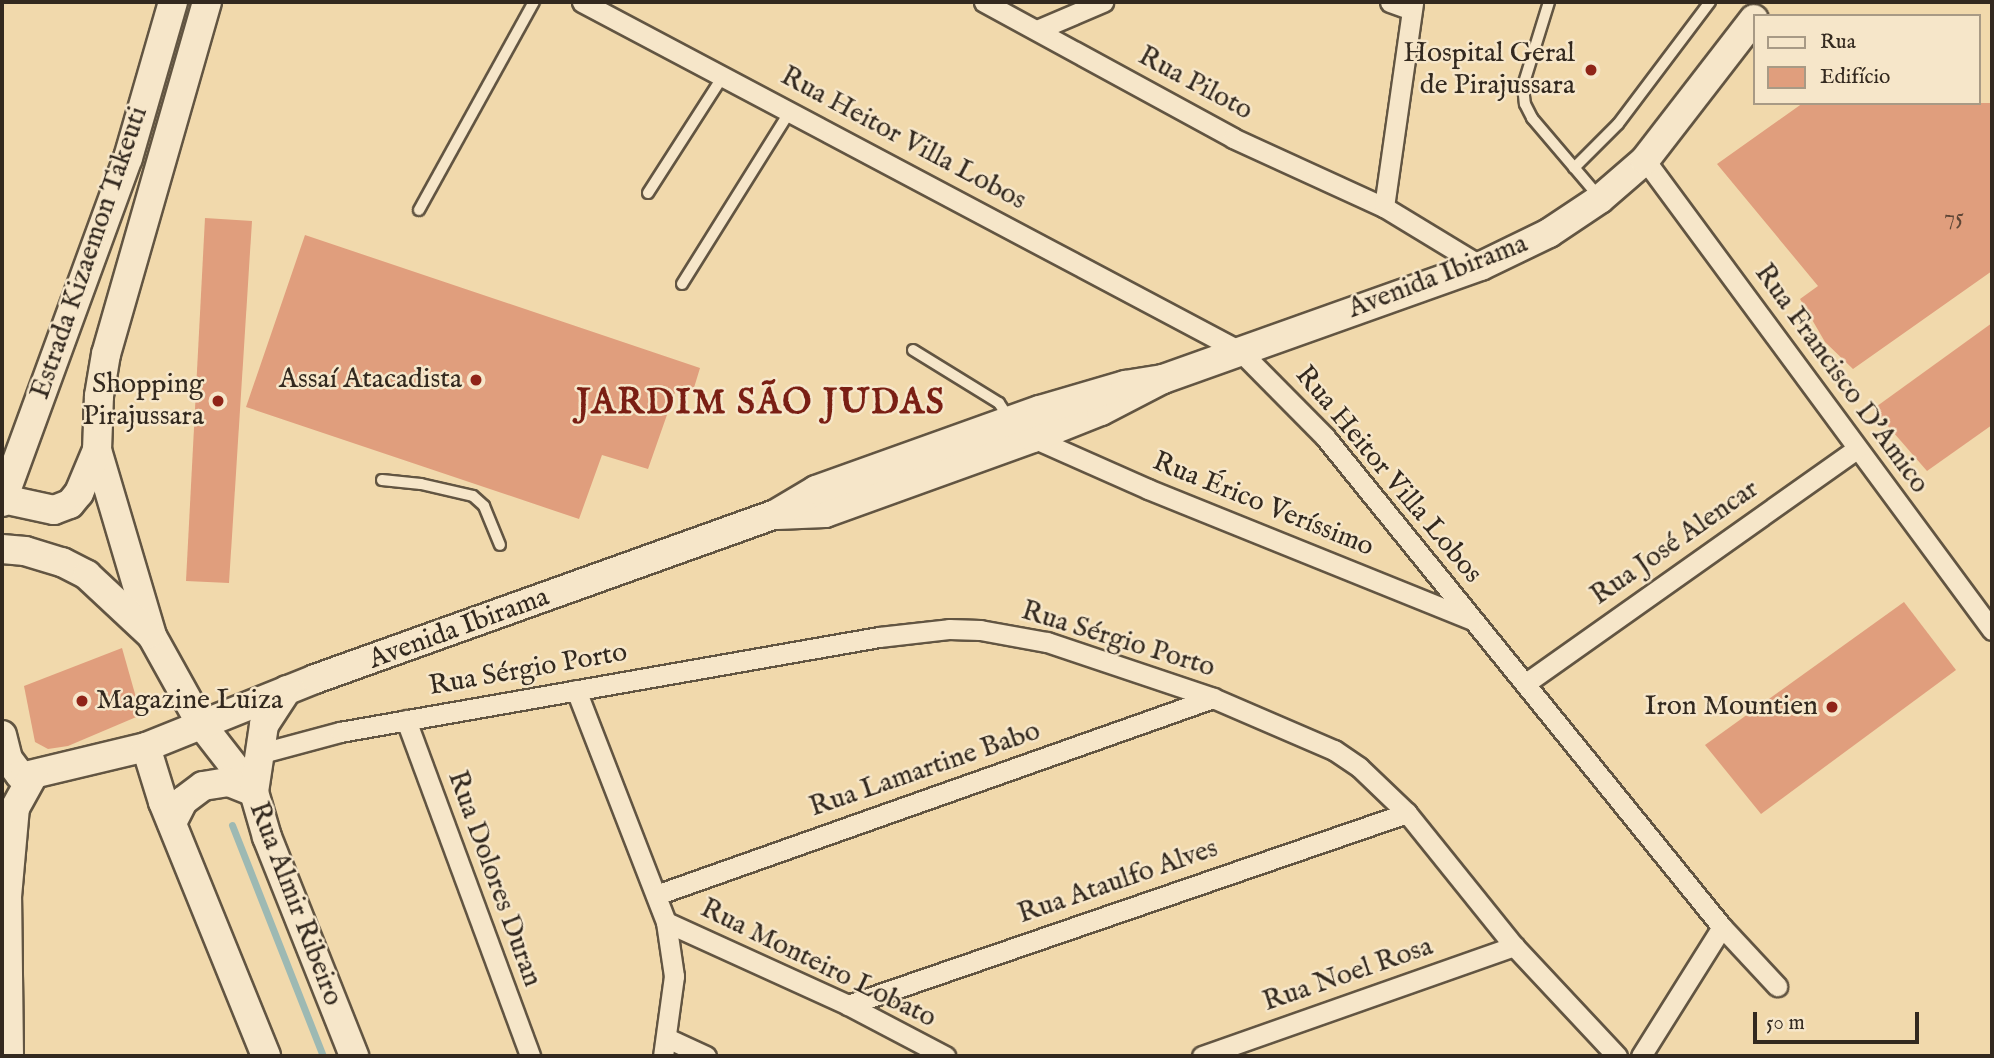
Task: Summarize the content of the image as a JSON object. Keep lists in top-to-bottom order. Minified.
{"streets":{"main road":["Estrada Kizaemon Takeuti","Avenida Ibirama","Rua Almir Ribeiro"],"street":["Rua Piloto","Rua Heitor Villa Lobos","Rua Francisco D'Amico","Rua Érico Veríssimo","Rua José Alencar","Rua Sérgio Porto","Rua Lamartine Babo","Rua Dolores Duran","Rua Ataulfo Alves","Rua Monteiro Lobato","Rua Noel Rosa"]},"crossings":[["Rua Piloto","Avenida Ibirama"],["Rua Heitor Villa Lobos","Avenida Ibirama"],["Rua Heitor Villa Lobos","Rua Érico Veríssimo"],["Rua Heitor Villa Lobos","Rua José Alencar"],["Avenida Ibirama","Rua Francisco D'Amico"],["Avenida Ibirama","Rua Érico Veríssimo"],["Avenida Ibirama","Rua Almir Ribeiro"],["Rua Francisco D'Amico","Rua José Alencar"],["Rua Sérgio Porto","Rua Lamartine Babo"],["Rua Sérgio Porto","Rua Dolores Duran"],["Rua Sérgio Porto","Rua Ataulfo Alves"],["Rua Sérgio Porto","Rua Noel Rosa"],["Rua Ataulfo Alves","Rua Monteiro Lobato"]],"districts":["JARDIM SÃO JUDAS"],"places":["Hospital Geral de Pirajussara","Assaí Atacadista","Shopping Pirajussara","Magazine Luiza","Iron Mountien"],"house_numbers":["75"],"legend":["Rua","Edifício"],"scale_bar":"50 m"}
